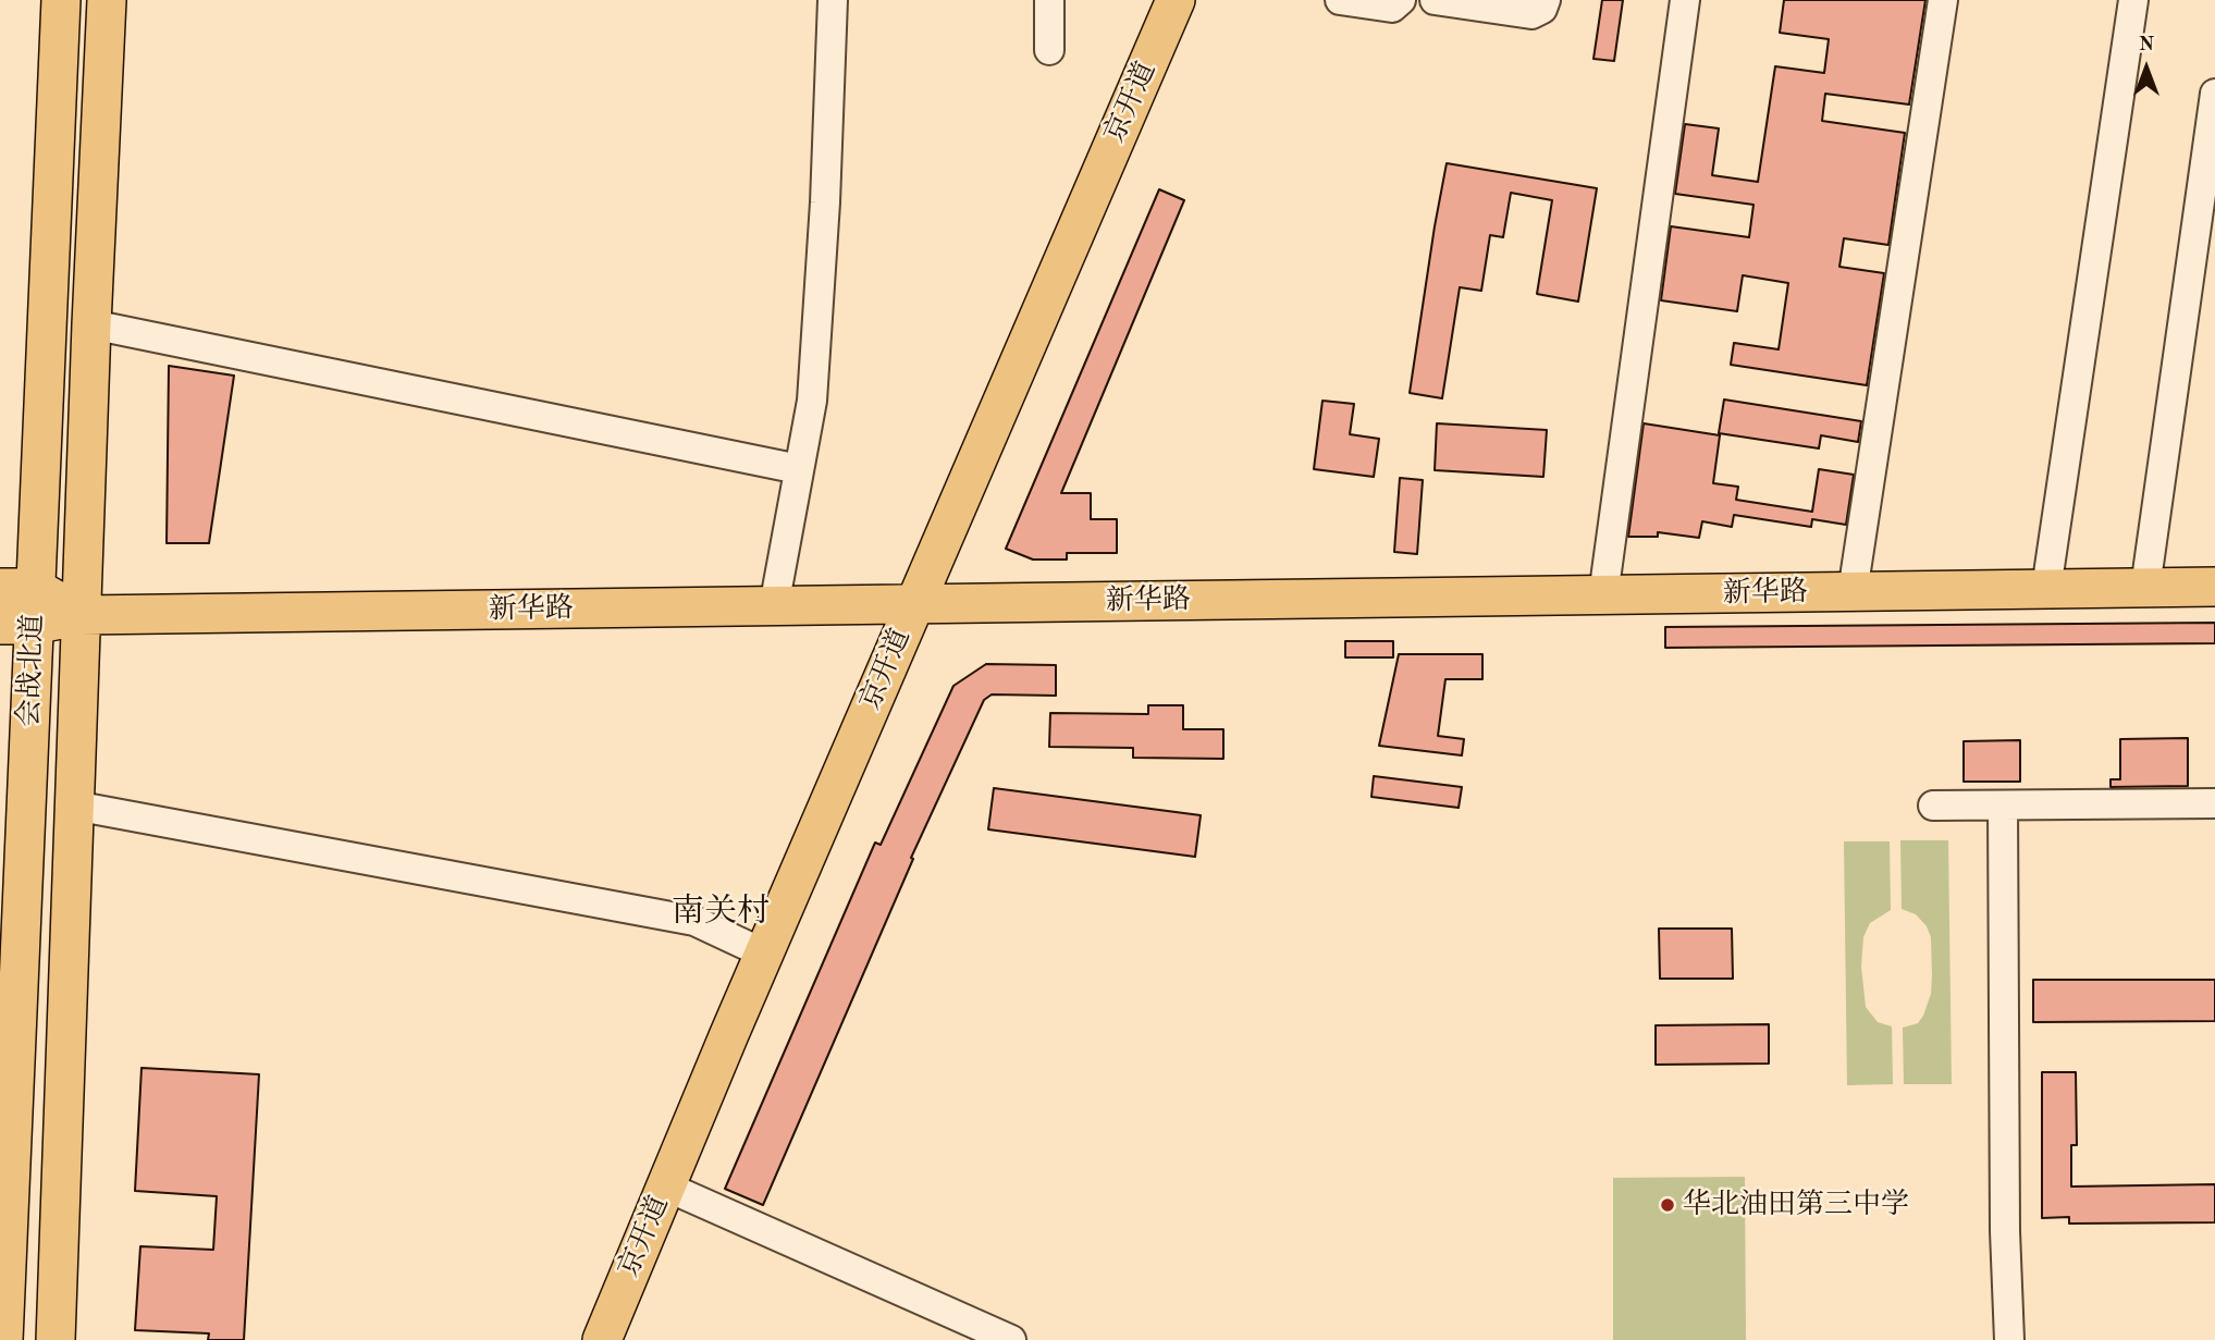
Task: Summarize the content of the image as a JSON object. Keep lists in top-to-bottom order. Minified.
{"streets":{"main road":["京开道","新华路","会战北道"]},"crossings":[["京开道","新华路"],["新华路","会战北道"]],"districts":["南关村"],"places":["华北油田第三中学"],"north":"top"}
